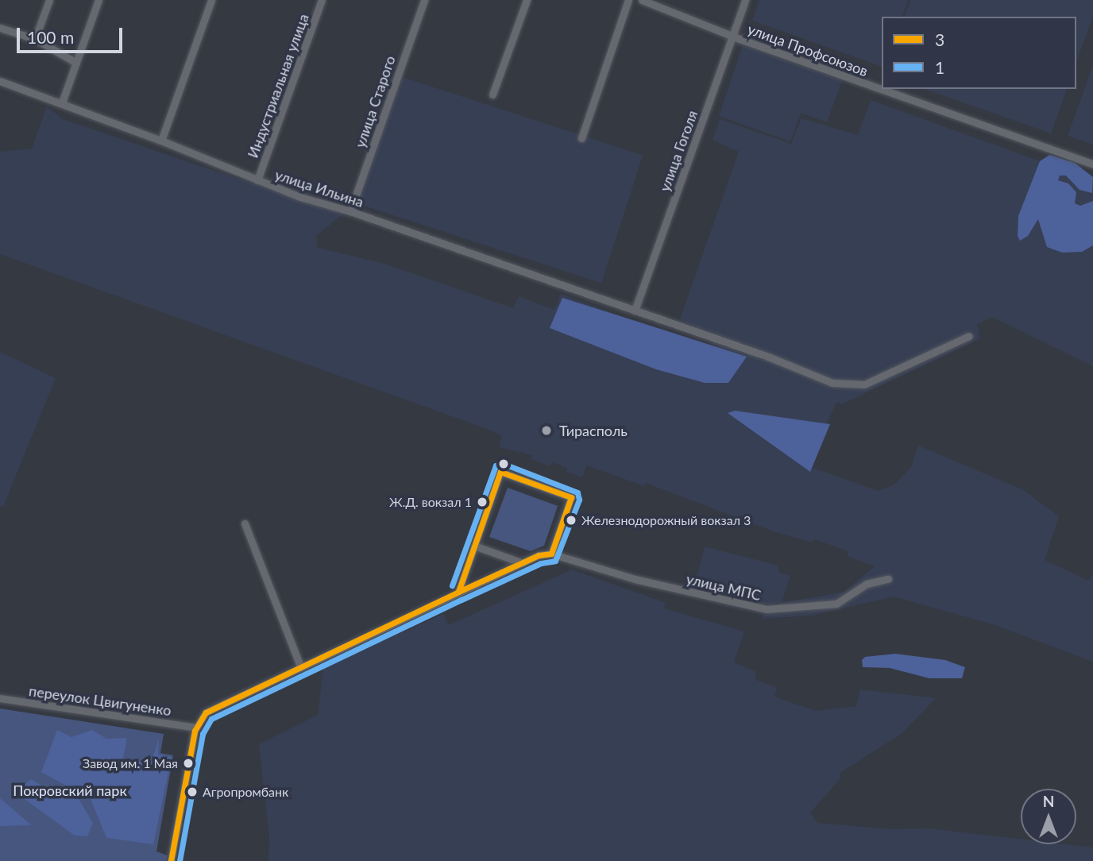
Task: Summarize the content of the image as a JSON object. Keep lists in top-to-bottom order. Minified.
{"streets":{"street":["улица Профсоюзов","Индустриальная улица","улица Старого","улица Гоголя","улица Ильина","улица МПС","переулок Цвигуненко"]},"crossings":[["улица Профсоюзов","улица Гоголя"],["Индустриальная улица","улица Ильина"],["улица Старого","улица Ильина"],["улица Гоголя","улица Ильина"]],"parks":["Покровский парк"],"places":["Тирасполь","Ж.Д. вокзал 1","Железнодорожный вокзал 3","Завод им. 1 Мая","Агропромбанк"],"lines":["transit line 1","transit line 3"],"legend":["3","1"],"scale_bar":"100 m","north":"top"}
